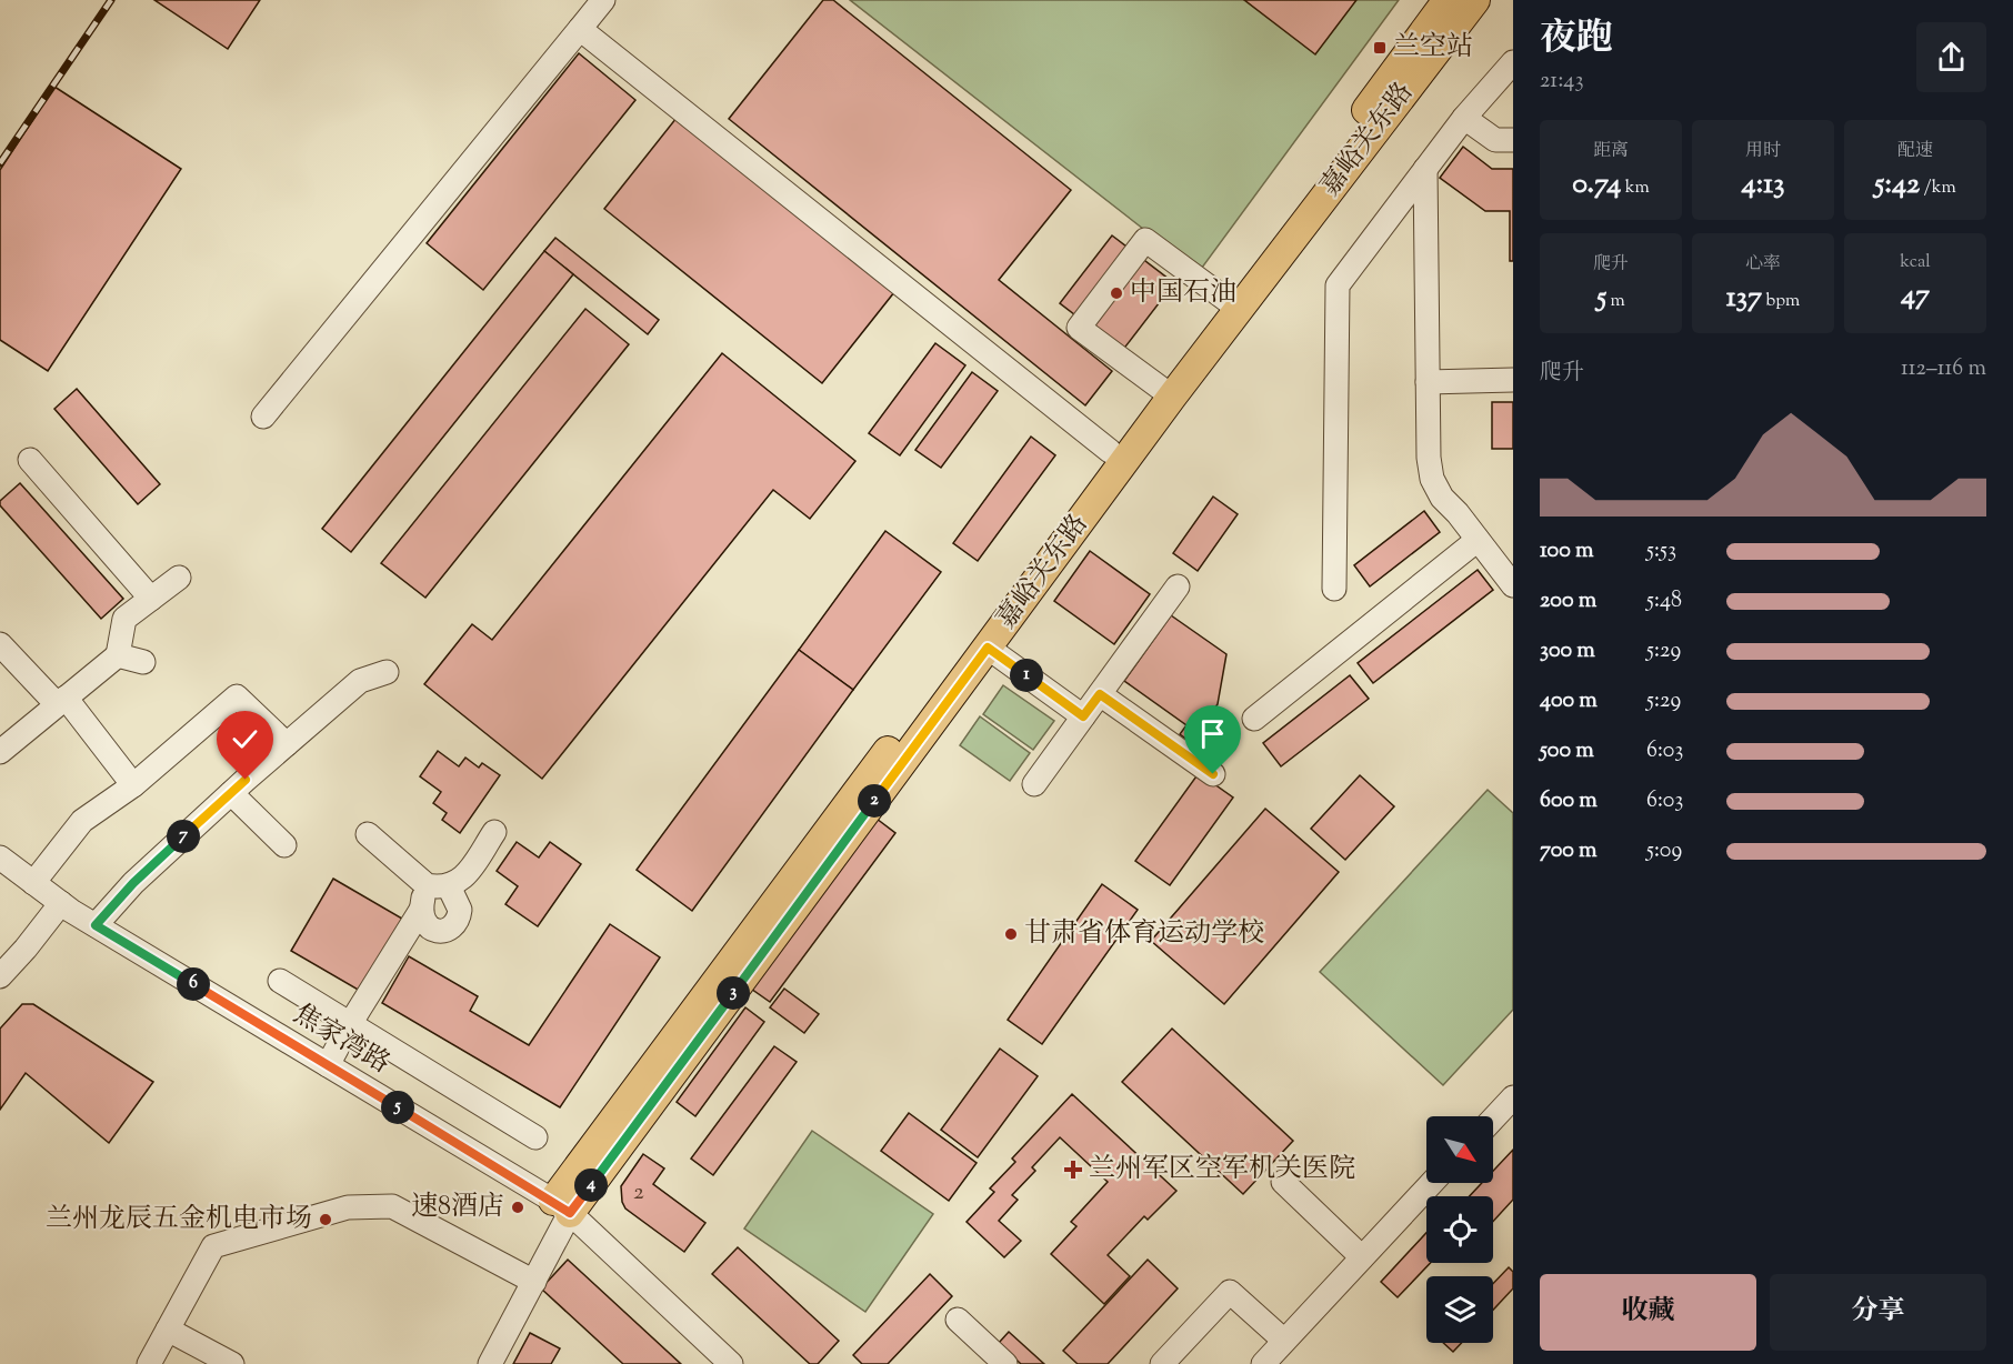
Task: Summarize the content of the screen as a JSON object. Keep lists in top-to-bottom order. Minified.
{"streets":{"main road":["嘉峪关东路"],"street":["焦家湾路"]},"crossings":[["嘉峪关东路","焦家湾路"]],"places":{"transit":["兰空站"],"other":["中国石油","甘肃省体育运动学校","速8酒店","兰州龙辰五金机电市场"],"health":["兰州军区空军机关医院"]},"house_numbers":["2"],"north":"bottom right","page":{"heading":["夜跑","21:43"],"stats":[["距离","0.74 km"],["用时","4:13"],["配速","5:42 /km"],["爬升","5 m"],["心率","137 bpm"],["kcal","47"]],"chart":["爬升","112–116 m"],"list":[{"name":"100 m","note":"5:53"},{"name":"200 m","note":"5:48"},{"name":"300 m","note":"5:29"},{"name":"400 m","note":"5:29"},{"name":"500 m","note":"6:03"},{"name":"600 m","note":"6:03"},{"name":"700 m","note":"5:09"}],"pins":["1","2","7","6","3","5","4"],"buttons":["收藏","分享"]}}
